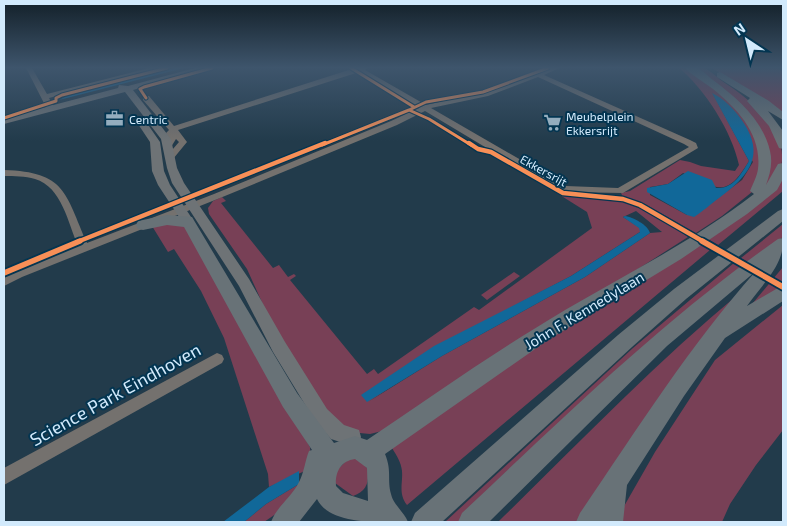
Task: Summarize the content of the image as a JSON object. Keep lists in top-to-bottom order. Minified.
{"streets":{"highway":["John F. Kennedylaan"],"street":["Ekkersrijt","Science Park Eindhoven"]},"places":{"office":["Centric"],"supermarket":["Meubelplein Ekkersrijt"]},"north":"top left"}
